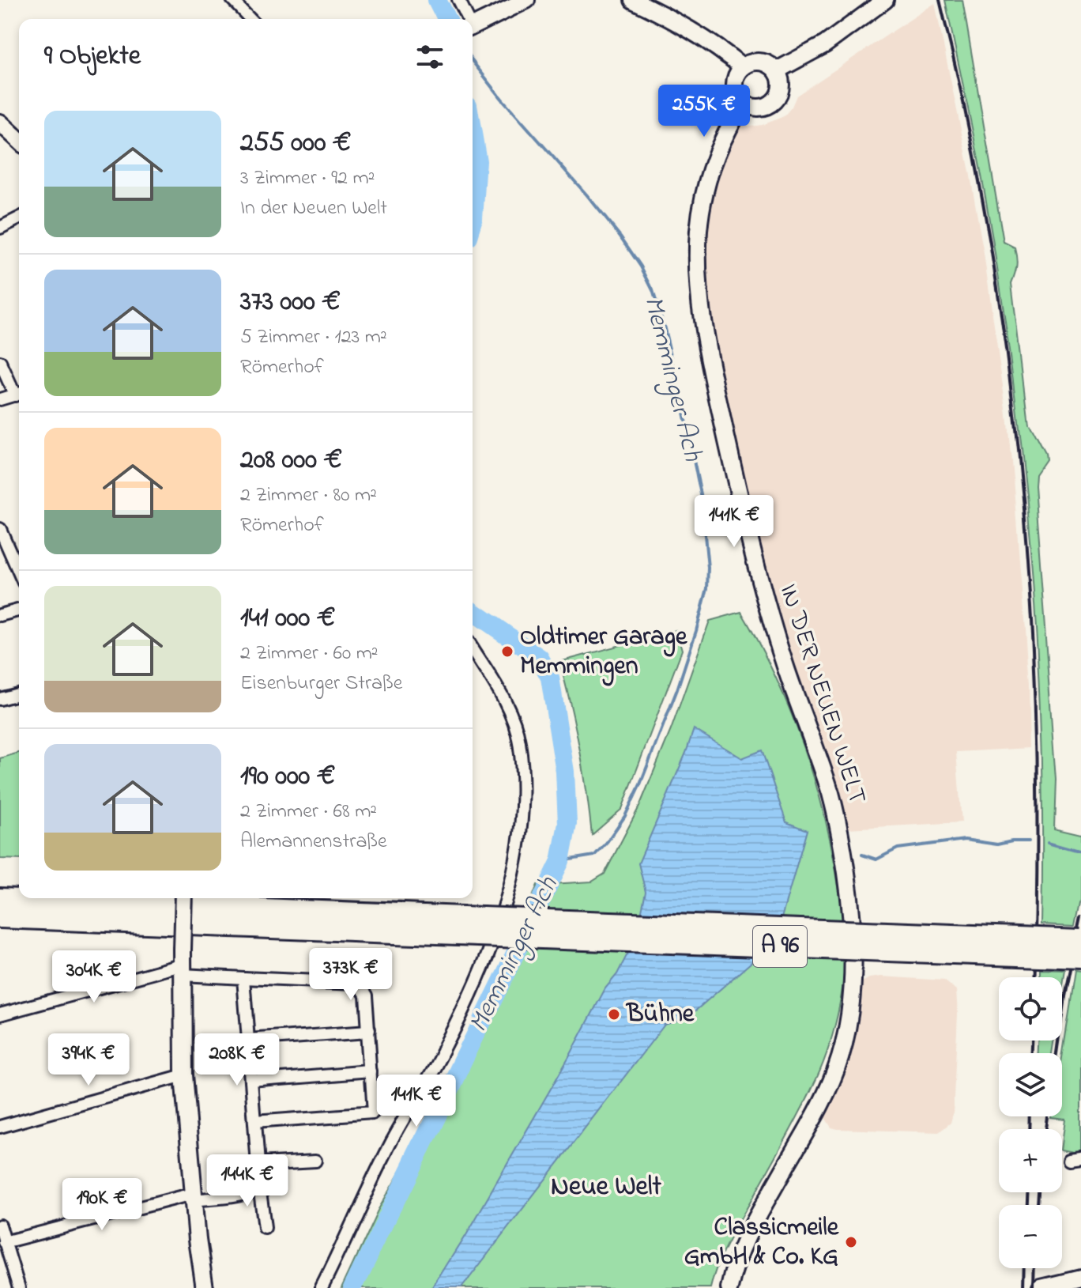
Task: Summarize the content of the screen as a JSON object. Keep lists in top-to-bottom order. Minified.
{"streets":{"highway":["A 96"],"street":["IN DER NEUEN WELT"]},"districts":["Neue Welt"],"water":["Memminger Ach"],"places":["Oldtimer Garage Memmingen","Bühne","Classicmeile GmbH & Co. KG"],"page":{"heading":"9 Objekte","price":["255K €","141K €","373K €","304K €","394K €","208K €","141K €","144K €","190K €"],"list":[{"name":"255 000 €","note":"3 Zimmer · 92 m² · In der Neuen Welt"},{"name":"373 000 €","note":"5 Zimmer · 123 m² · Römerhof"},{"name":"208 000 €","note":"2 Zimmer · 80 m² · Römerhof"},{"name":"141 000 €","note":"2 Zimmer · 60 m² · Eisenburger Straße"},{"name":"190 000 €","note":"2 Zimmer · 68 m² · Alemannenstraße"}],"map_buttons":["+","−"]}}
